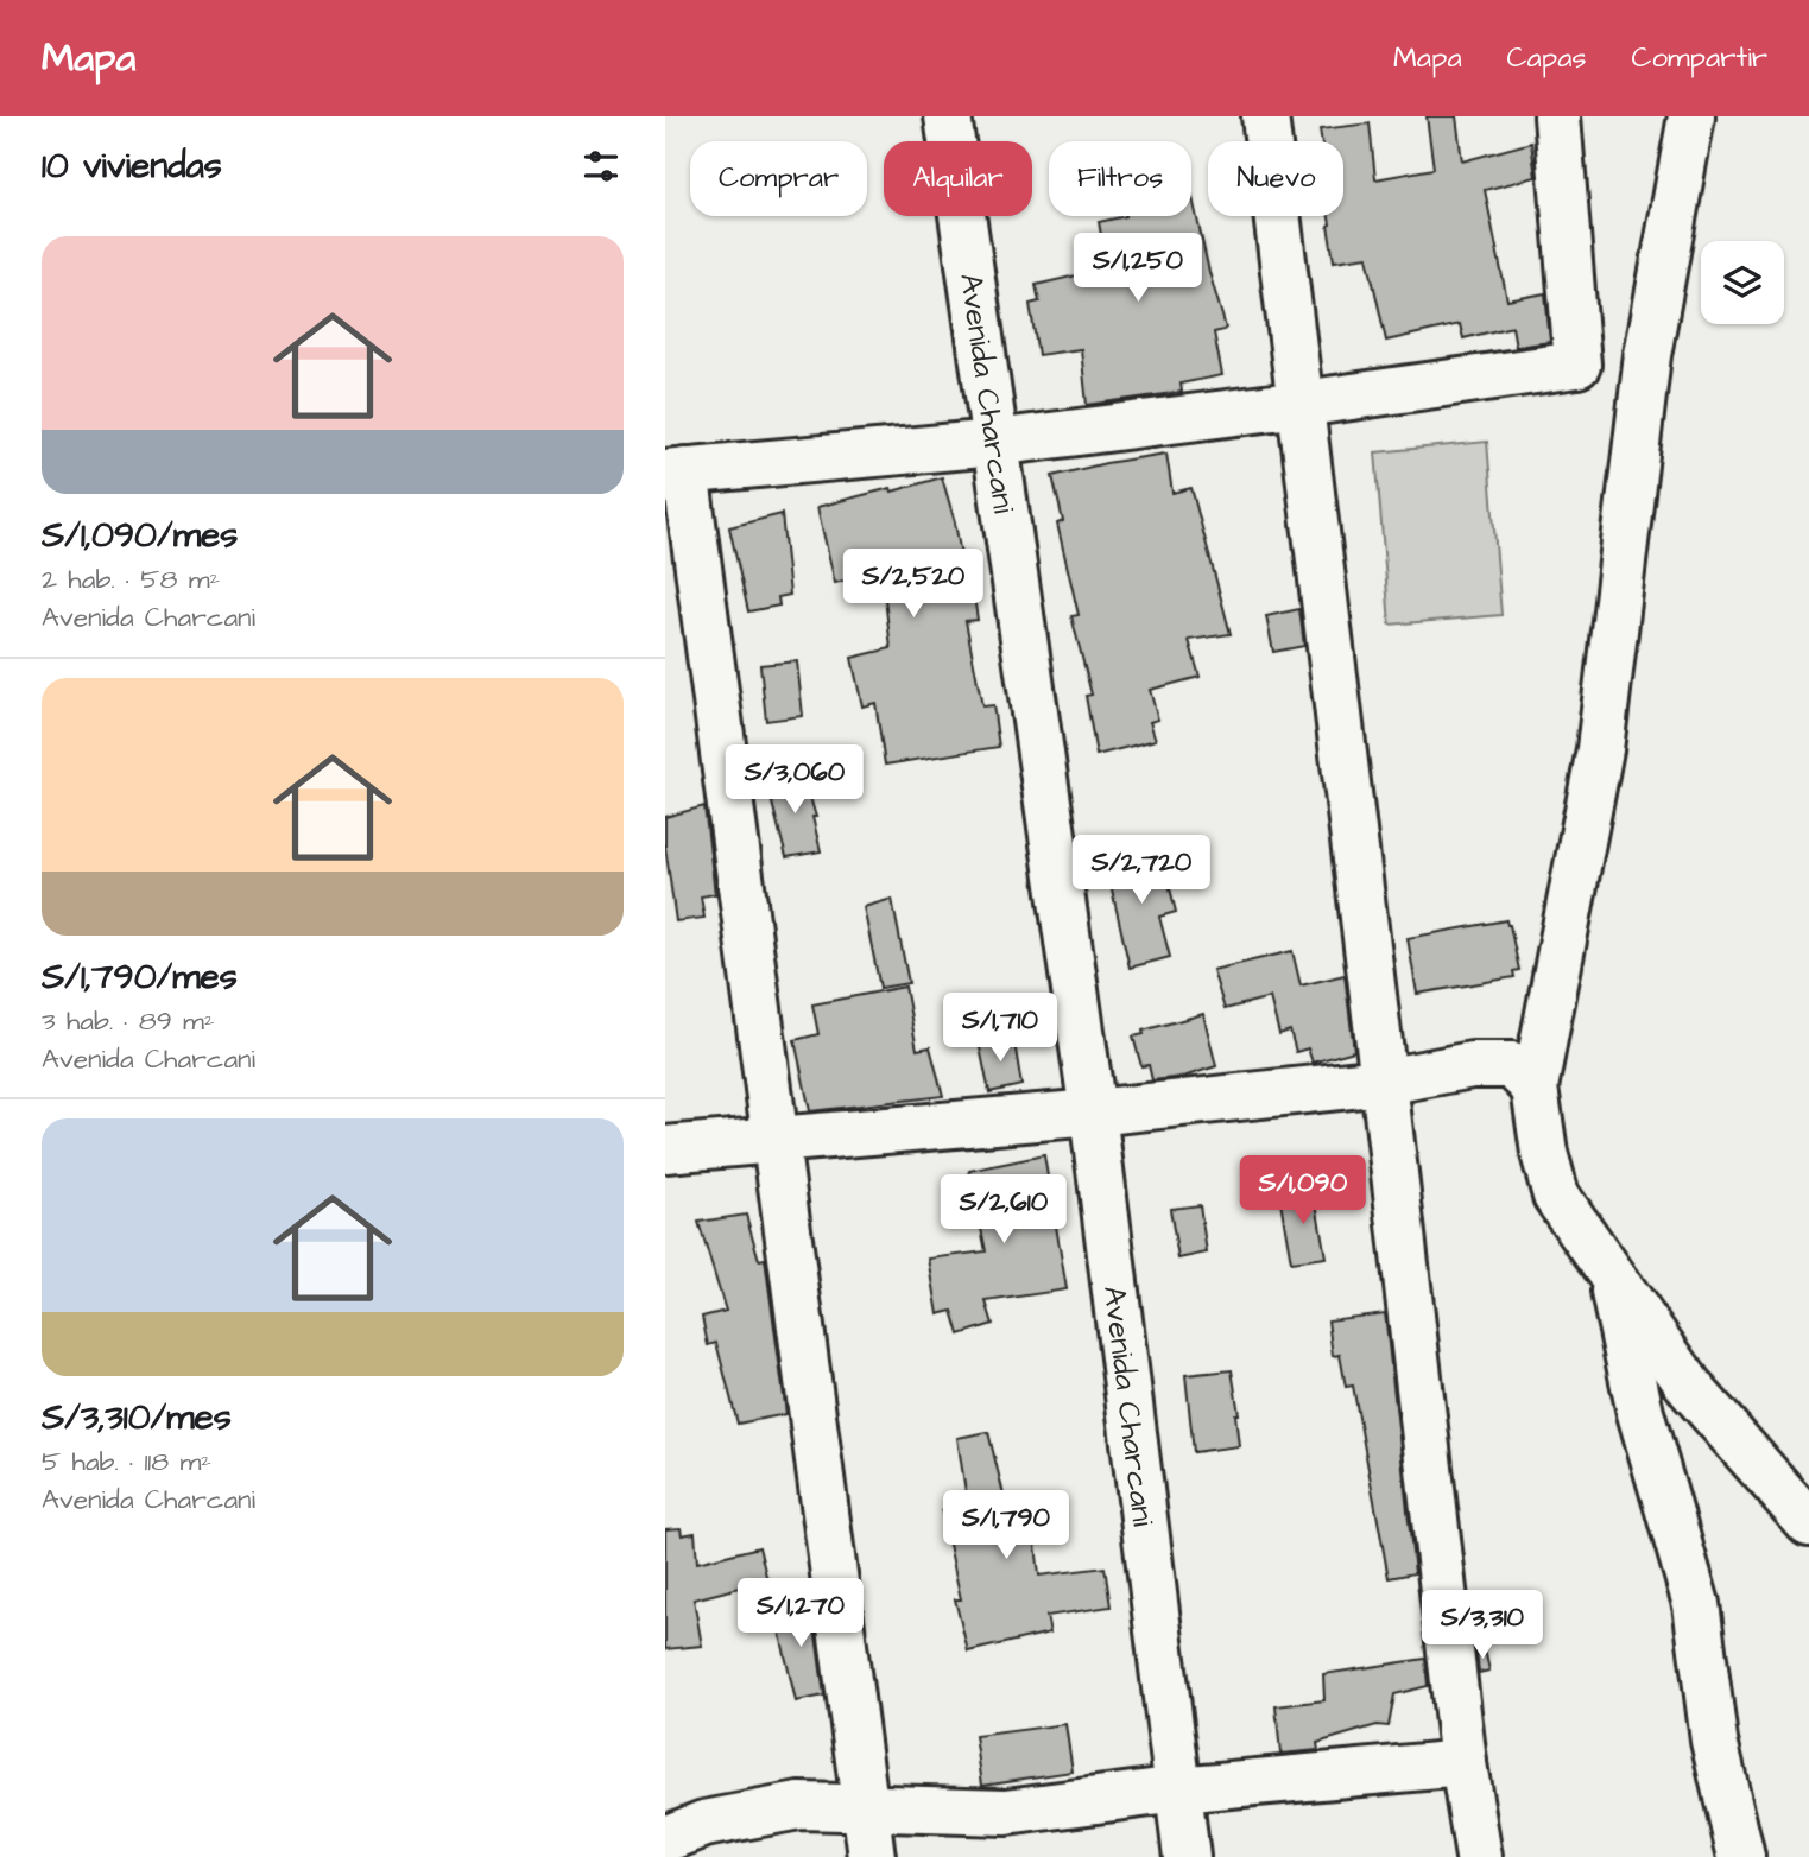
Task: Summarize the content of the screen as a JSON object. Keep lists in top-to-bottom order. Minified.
{"streets":{"street":["Avenida Charcani"]},"page":{"header":"Mapa","nav":["Mapa","Capas","Compartir"],"heading":"10 viviendas","chip":["Comprar","Alquilar","Filtros","Nuevo"],"list":[{"name":"S/1,090/mes","note":"2 hab. · 58 m² · Avenida Charcani"},{"name":"S/1,790/mes","note":"3 hab. · 89 m² · Avenida Charcani"},{"name":"S/3,310/mes","note":"5 hab. · 118 m² · Avenida Charcani"}],"price":["S/1,250","S/2,520","S/3,060","S/2,720","S/1,710","S/1,090","S/2,610","S/1,790","S/1,270","S/3,310"]}}
